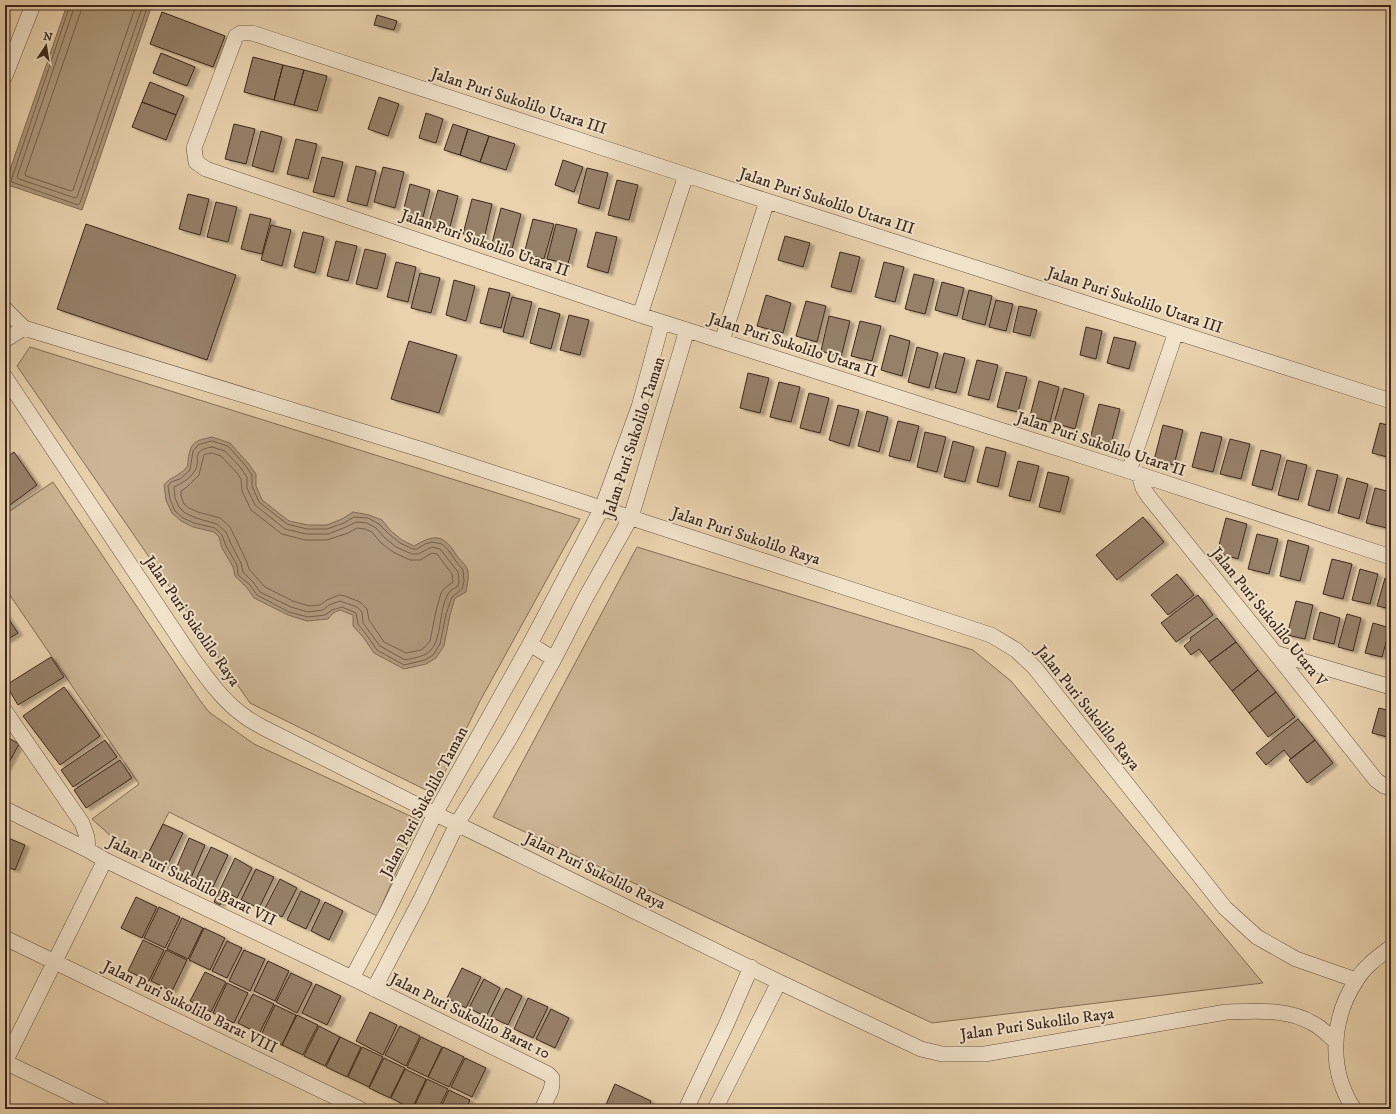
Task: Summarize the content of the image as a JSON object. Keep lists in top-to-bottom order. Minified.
{"streets":{"street":["Jalan Puri Sukolilo Utara III","Jalan Puri Sukolilo Utara II","Jalan Puri Sukolilo Taman","Jalan Puri Sukolilo Raya","Jalan Puri Sukolilo Utara V","Jalan Puri Sukolilo Barat VII","Jalan Puri Sukolilo Barat VIII","Jalan Puri Sukolilo Barat 10"]},"crossings":[["Jalan Puri Sukolilo Utara III","Jalan Puri Sukolilo Utara II"],["Jalan Puri Sukolilo Utara II","Jalan Puri Sukolilo Taman"],["Jalan Puri Sukolilo Utara II","Jalan Puri Sukolilo Utara V"],["Jalan Puri Sukolilo Taman","Jalan Puri Sukolilo Raya"],["Jalan Puri Sukolilo Taman","Jalan Puri Sukolilo Barat VII"],["Jalan Puri Sukolilo Taman","Jalan Puri Sukolilo Barat 10"],["Jalan Puri Sukolilo Barat VII","Jalan Puri Sukolilo Barat 10"]],"north":"top"}
